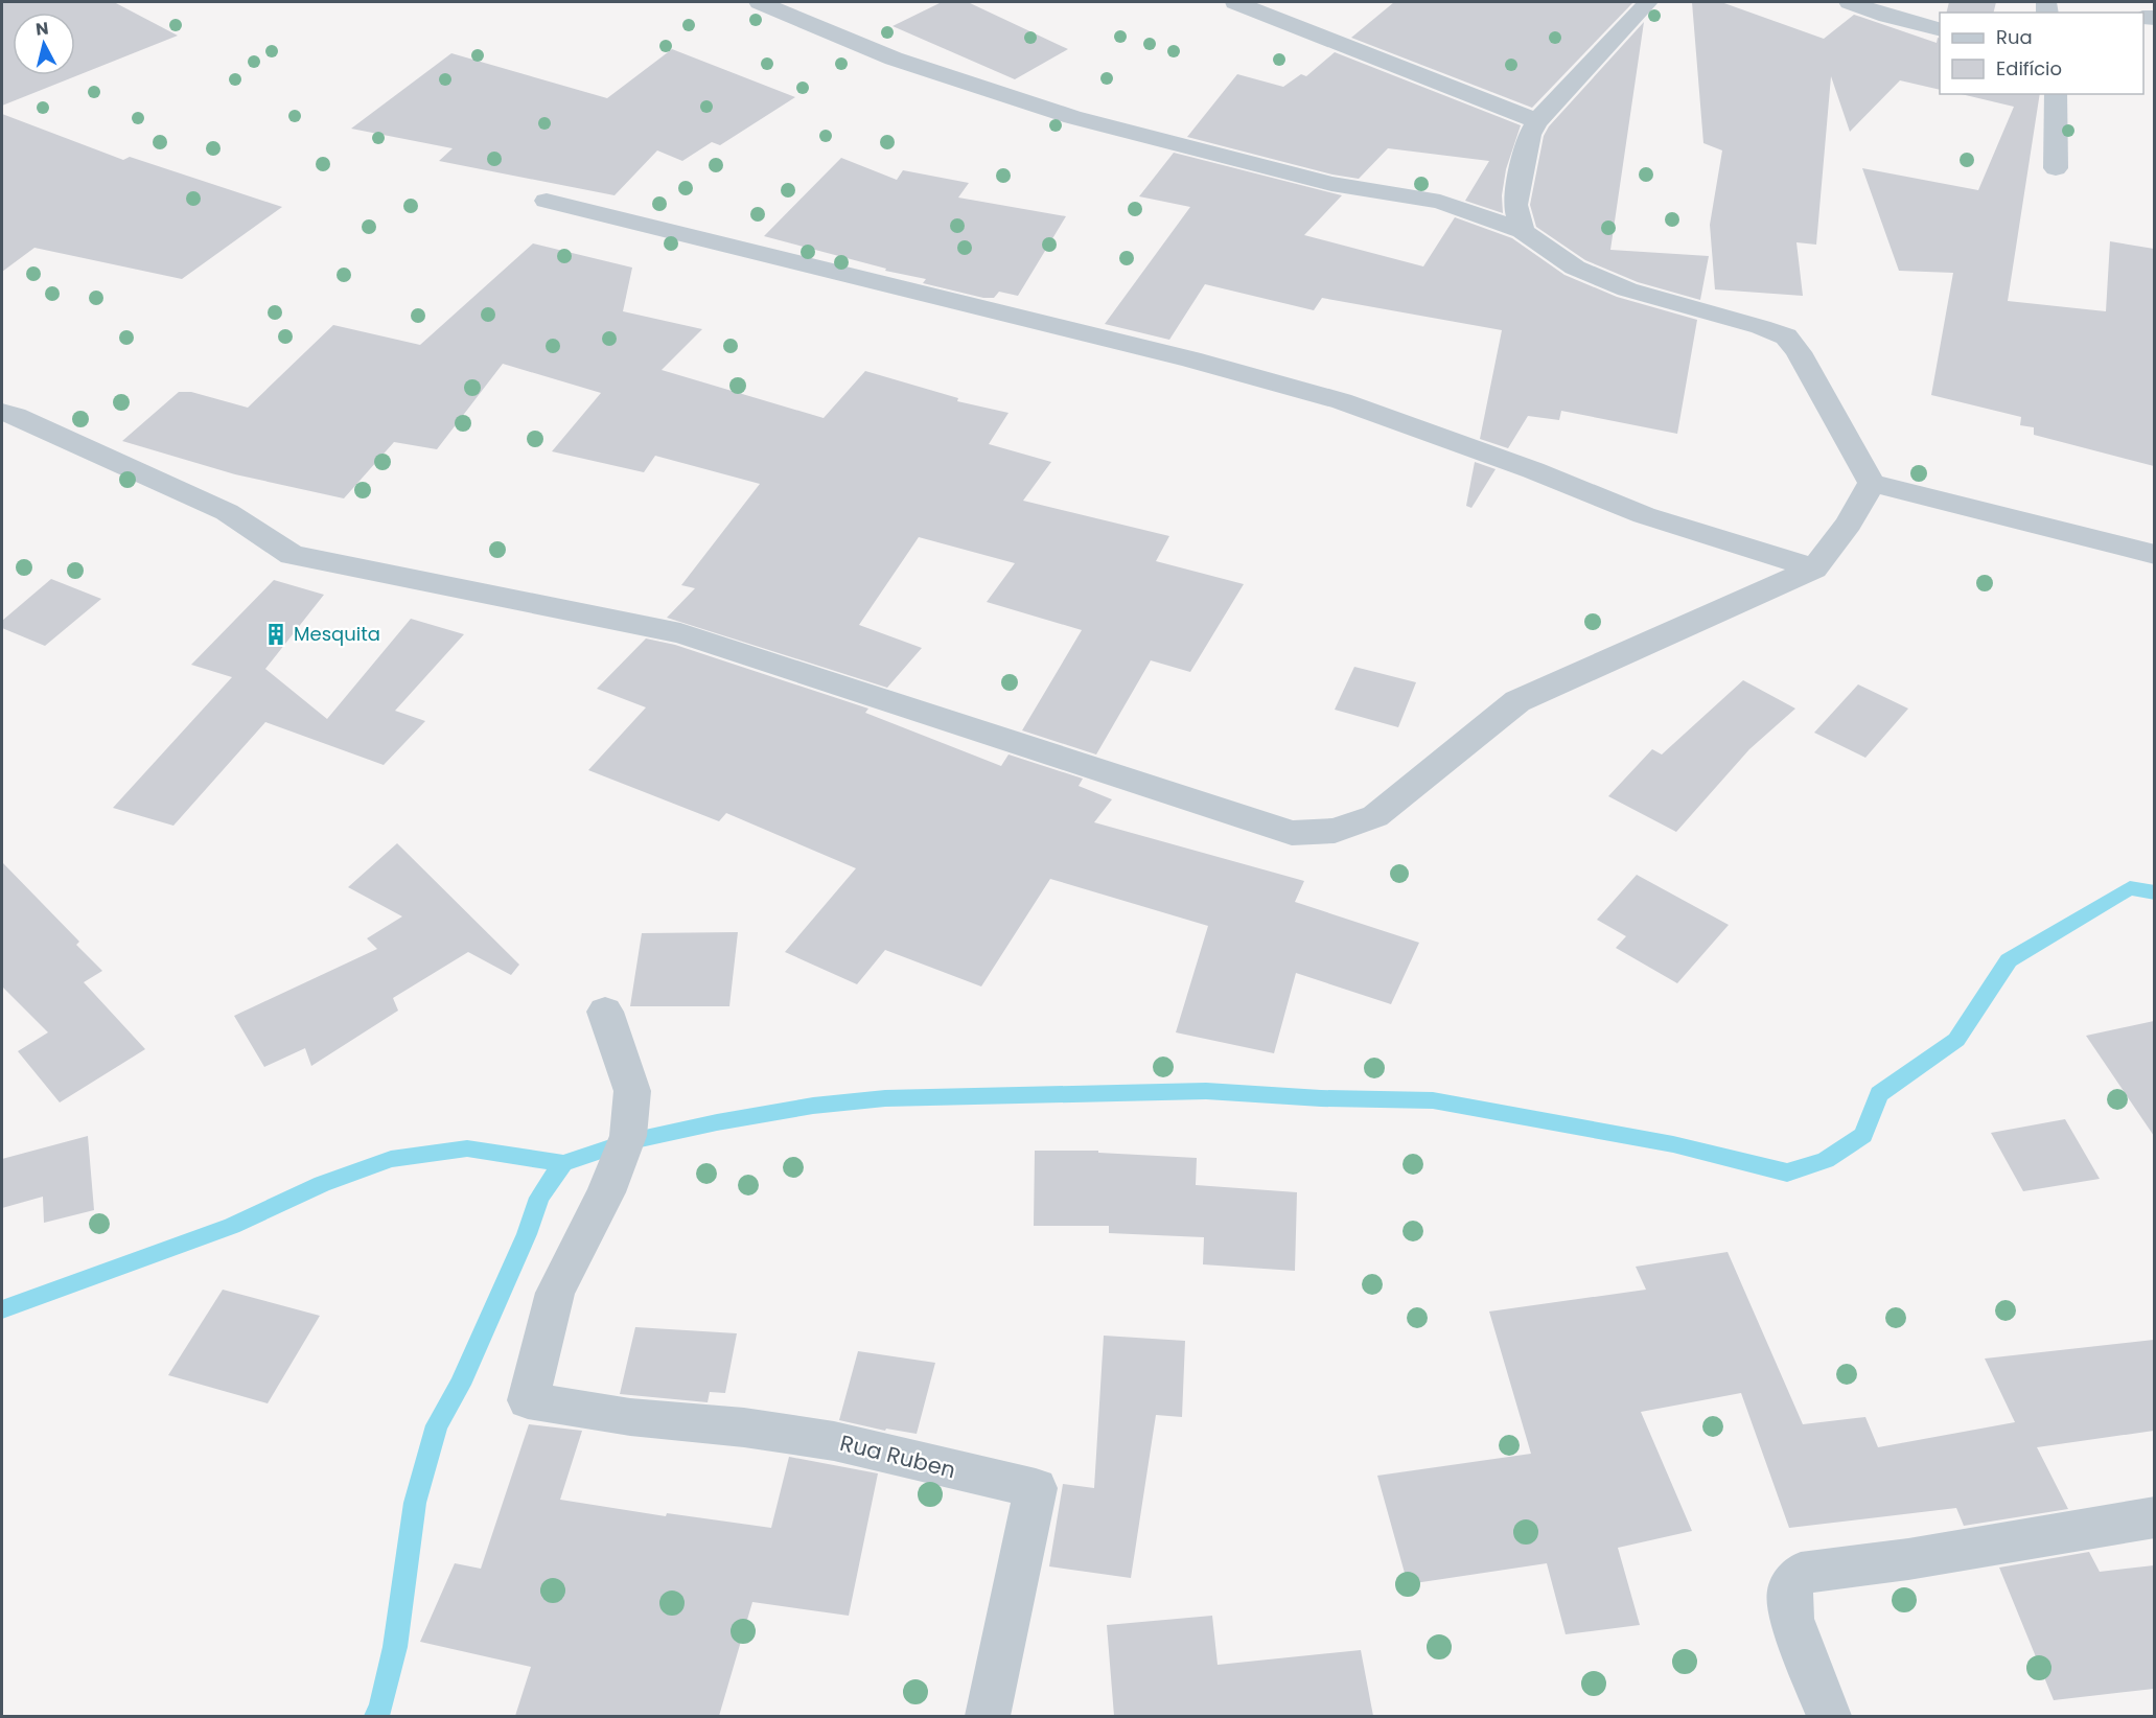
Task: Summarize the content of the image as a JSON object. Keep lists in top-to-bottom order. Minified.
{"streets":{"street":["Rua Ruben"]},"places":{"building":["Mesquita"]},"legend":["Rua","Edifício"],"north":"top"}
